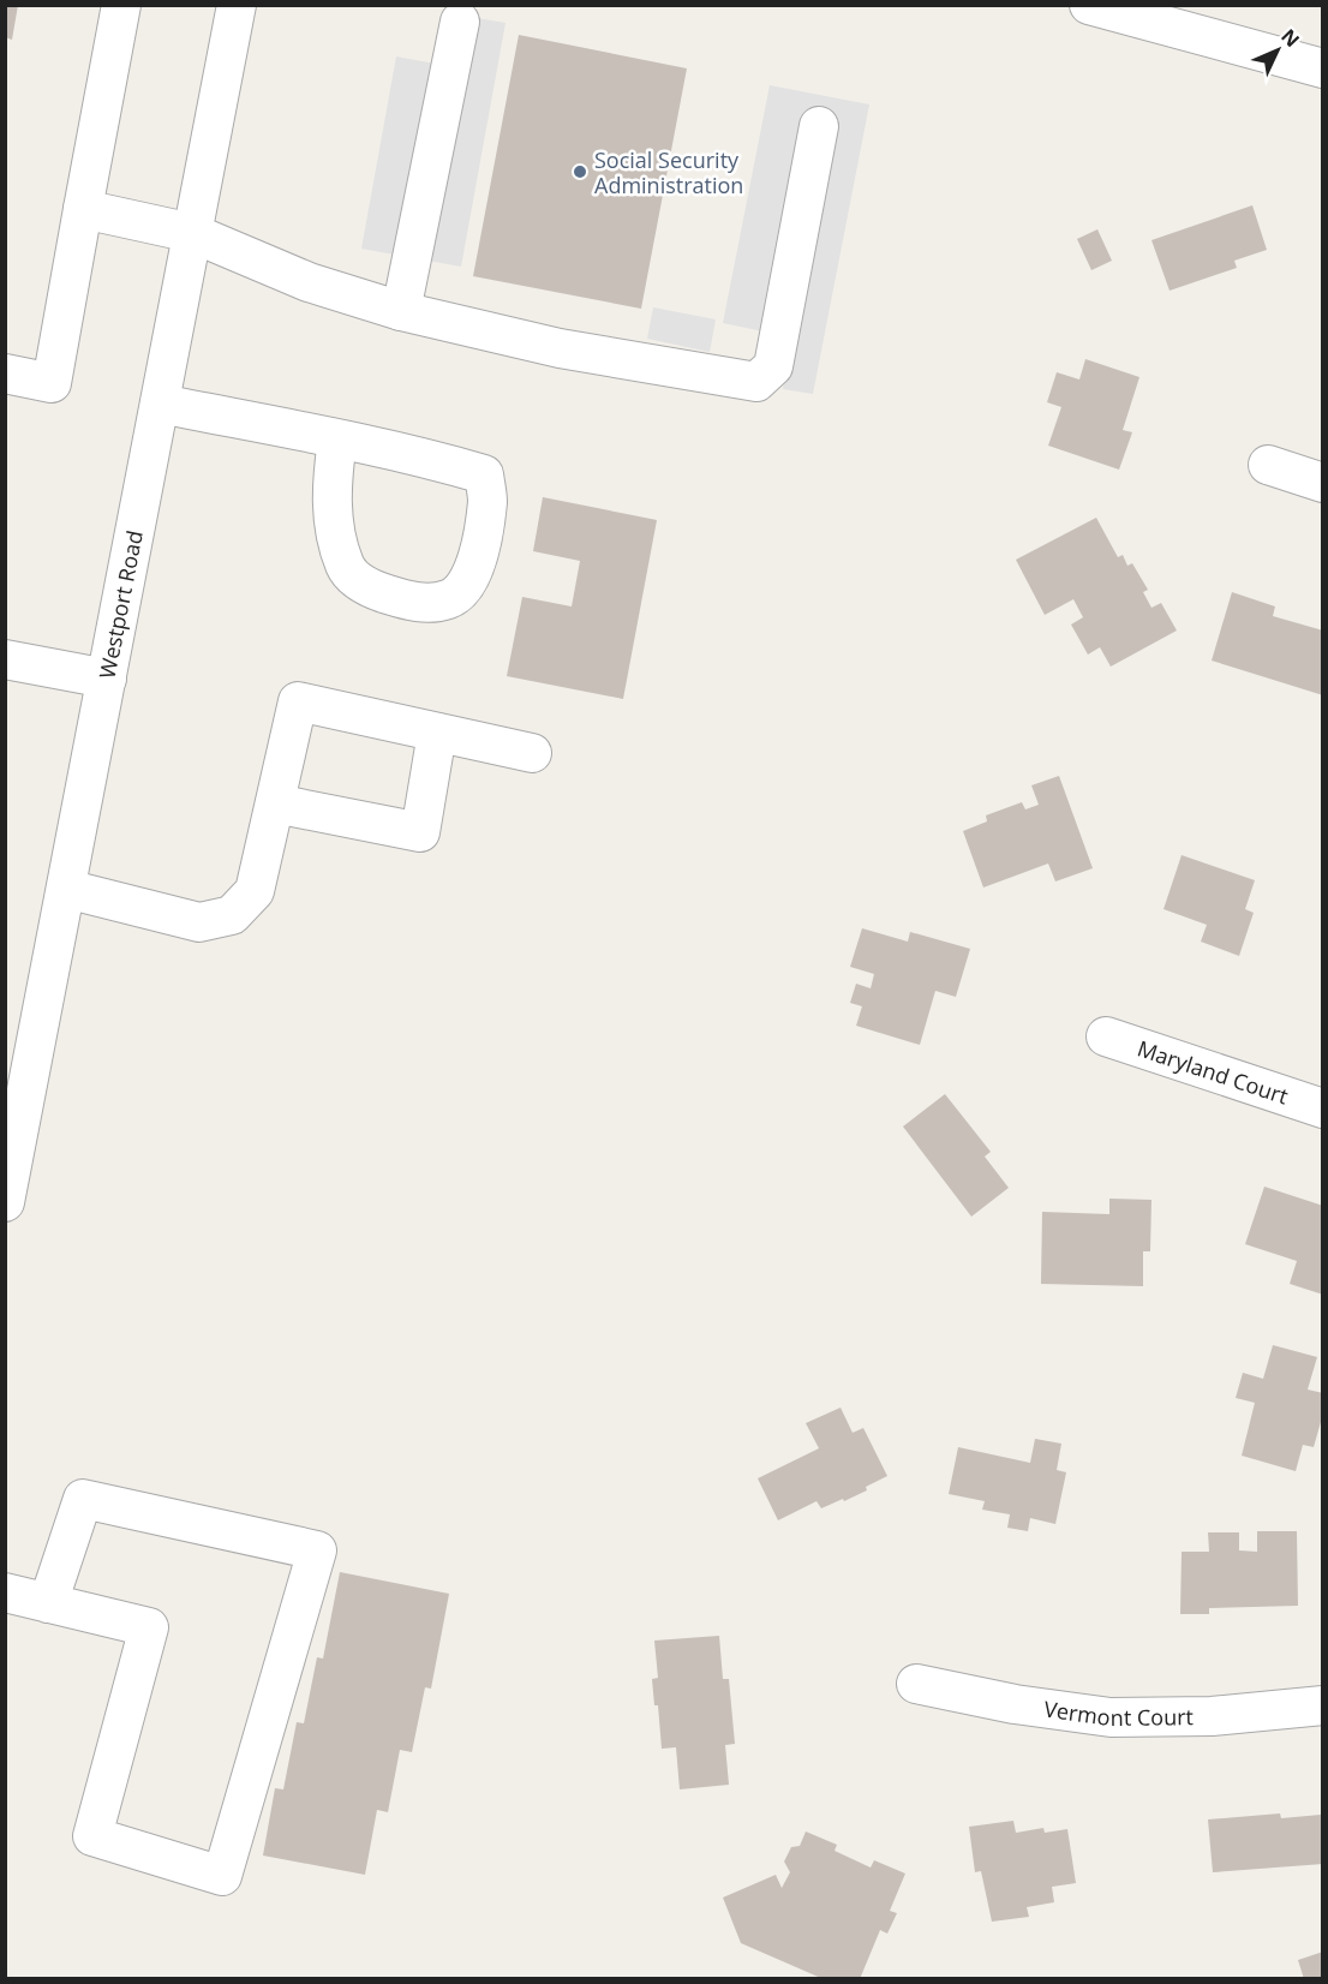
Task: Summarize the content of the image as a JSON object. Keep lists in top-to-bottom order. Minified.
{"streets":{"street":["Westport Road","Maryland Court","Vermont Court"]},"places":["Social Security Administration"],"north":"top right"}
